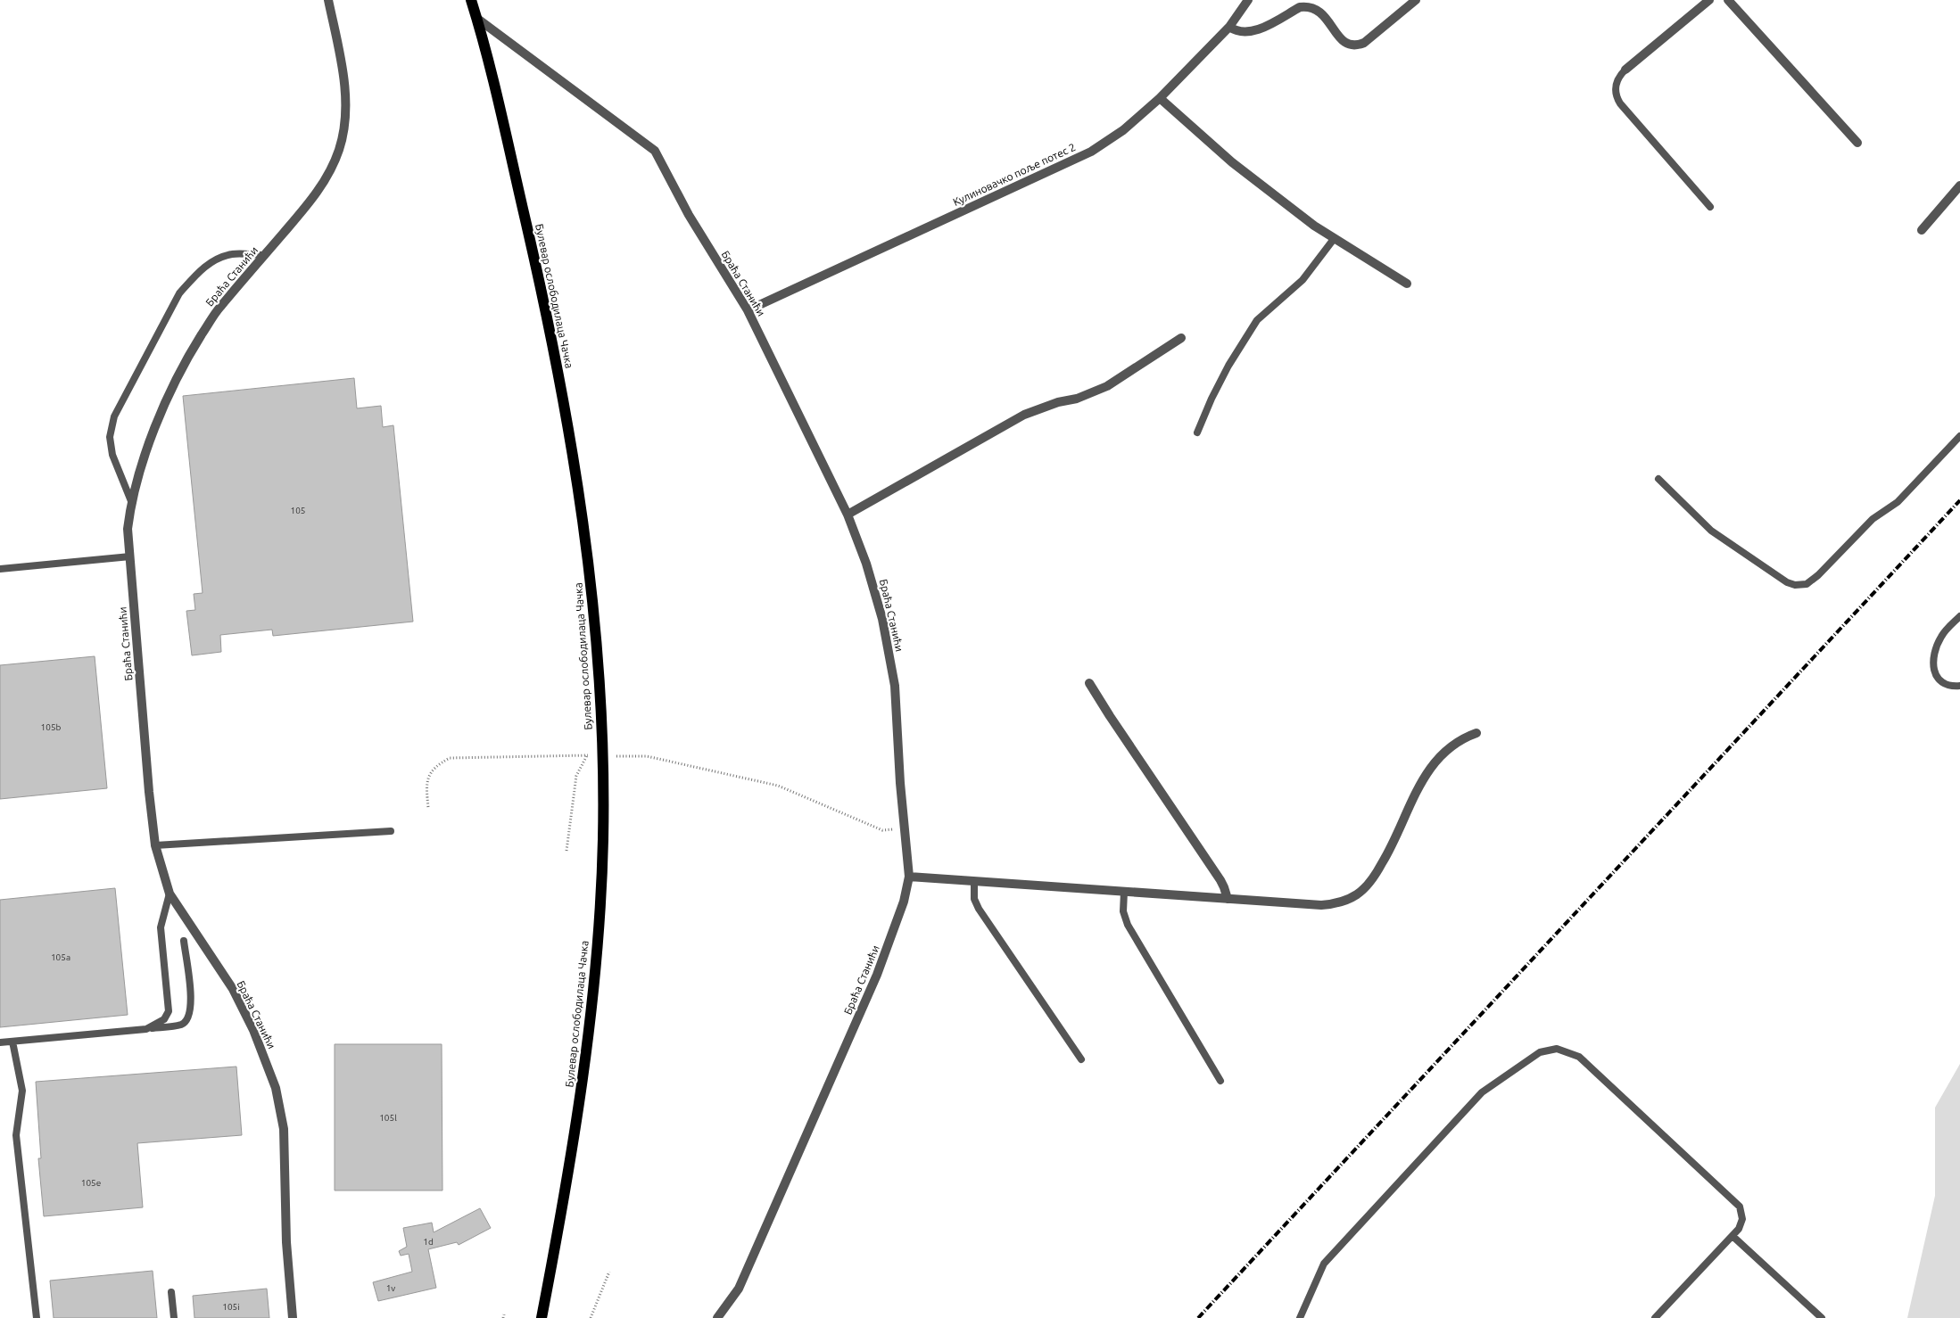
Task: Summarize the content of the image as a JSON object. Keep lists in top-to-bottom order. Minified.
{"streets":{"main road":["Булевар ослободилаца Чачка"],"street":["Кулиновачко поље потес 2","Браћа Станићи"]},"crossings":[["Кулиновачко поље потес 2","Браћа Станићи"],["Браћа Станићи","Булевар ослободилаца Чачка"]],"house_numbers":["105","105b","105a","105l","105e","1d","1v","105i"]}
